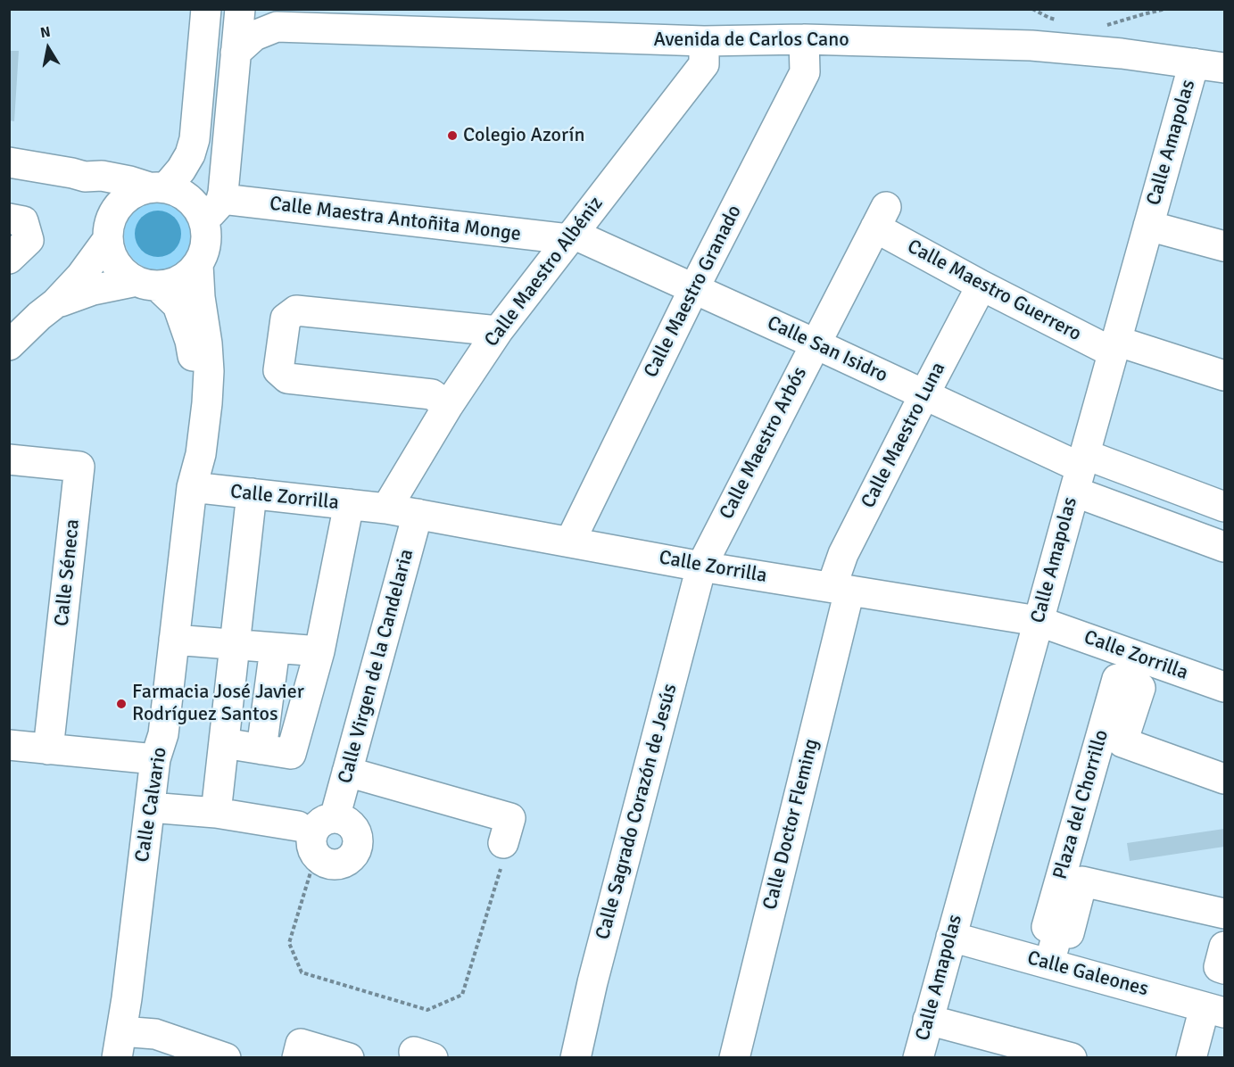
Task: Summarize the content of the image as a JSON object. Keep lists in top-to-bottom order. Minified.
{"streets":{"street":["Avenida de Carlos Cano","Calle Amapolas","Calle Maestra Antoñita Monge","Calle Maestro Albéniz","Calle Maestro Guerrero","Calle Maestro Granado","Calle San Isidro","Calle Maestro Luna","Calle Maestro Arbós","Calle Zorrilla","Calle Séneca","Calle Virgen de la Candelaria","Calle Calvario","Plaza del Chorrillo","Calle Sagrado Corazón de Jesús","Calle Doctor Fleming","Calle Galeones"]},"crossings":[["Avenida de Carlos Cano","Calle Amapolas"],["Avenida de Carlos Cano","Calle Maestro Albéniz"],["Avenida de Carlos Cano","Calle Maestro Granado"],["Calle Amapolas","Calle Maestro Guerrero"],["Calle Amapolas","Calle San Isidro"],["Calle Amapolas","Calle Zorrilla"],["Calle Amapolas","Calle Galeones"],["Calle Maestra Antoñita Monge","Calle Maestro Albéniz"],["Calle Maestra Antoñita Monge","Calle San Isidro"],["Calle Maestra Antoñita Monge","Calle Calvario"],["Calle Maestro Albéniz","Calle San Isidro"],["Calle Maestro Albéniz","Calle Zorrilla"],["Calle Maestro Guerrero","Calle Maestro Luna"],["Calle Maestro Guerrero","Calle Maestro Arbós"],["Calle Maestro Granado","Calle San Isidro"],["Calle Maestro Granado","Calle Zorrilla"],["Calle San Isidro","Calle Maestro Luna"],["Calle San Isidro","Calle Maestro Arbós"],["Calle Maestro Luna","Calle Zorrilla"],["Calle Maestro Luna","Calle Doctor Fleming"],["Calle Maestro Arbós","Calle Zorrilla"],["Calle Maestro Arbós","Calle Sagrado Corazón de Jesús"],["Calle Zorrilla","Calle Virgen de la Candelaria"],["Calle Zorrilla","Calle Calvario"],["Calle Zorrilla","Plaza del Chorrillo"],["Calle Zorrilla","Calle Sagrado Corazón de Jesús"],["Calle Zorrilla","Calle Doctor Fleming"],["Plaza del Chorrillo","Calle Galeones"]],"places":["Colegio Azorín","Farmacia José Javier Rodríguez Santos"],"north":"top"}
